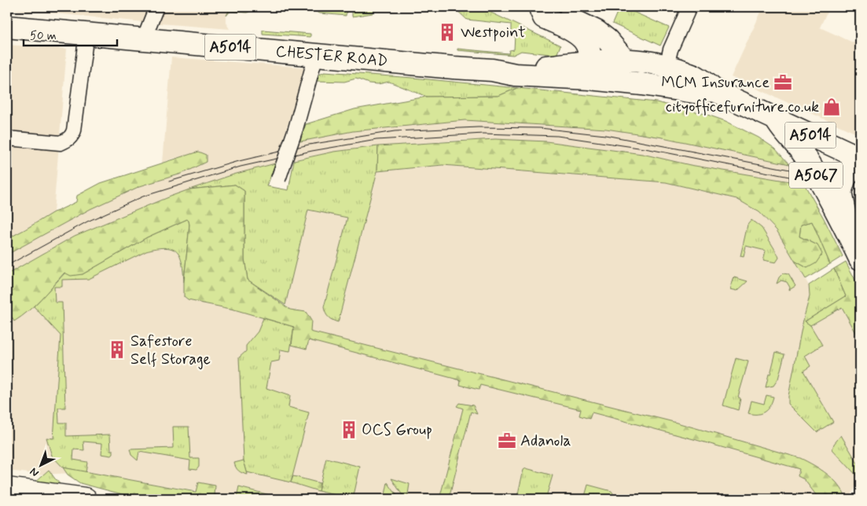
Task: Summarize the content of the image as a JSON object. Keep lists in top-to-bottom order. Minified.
{"streets":{"main road":["A5014","CHESTER ROAD","A5067"]},"crossings":[["A5014","CHESTER ROAD"],["A5014","A5067"]],"places":{"building":["Westpoint","Safestore Self Storage","OCS Group"],"office":["MCM Insurance","Adanola"],"shop":["cityofficefurniture.co.uk"]},"scale_bar":"50 m","north":"bottom left"}
